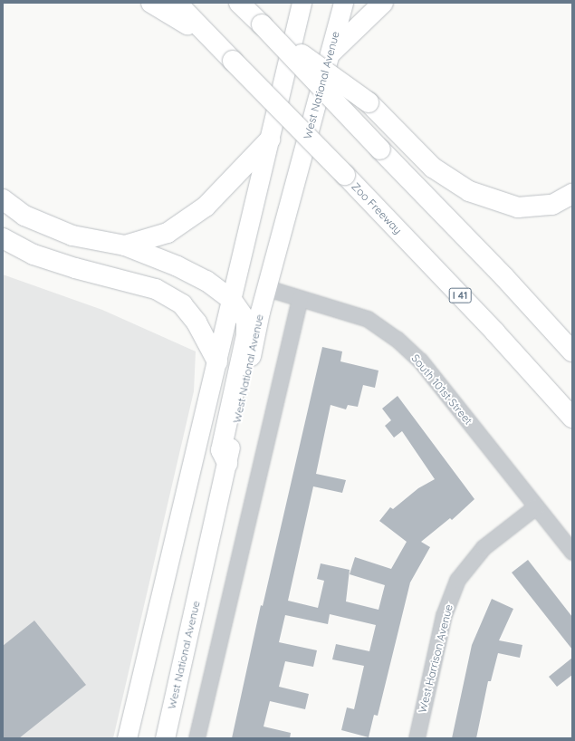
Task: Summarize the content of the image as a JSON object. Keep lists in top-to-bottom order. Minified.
{"streets":{"highway":["Zoo Freeway","I 41"],"main road":["West National Avenue"],"street":["South 101st Street","West Harrison Avenue"]},"crossings":[["West National Avenue","South 101st Street"],["South 101st Street","West Harrison Avenue"]]}
